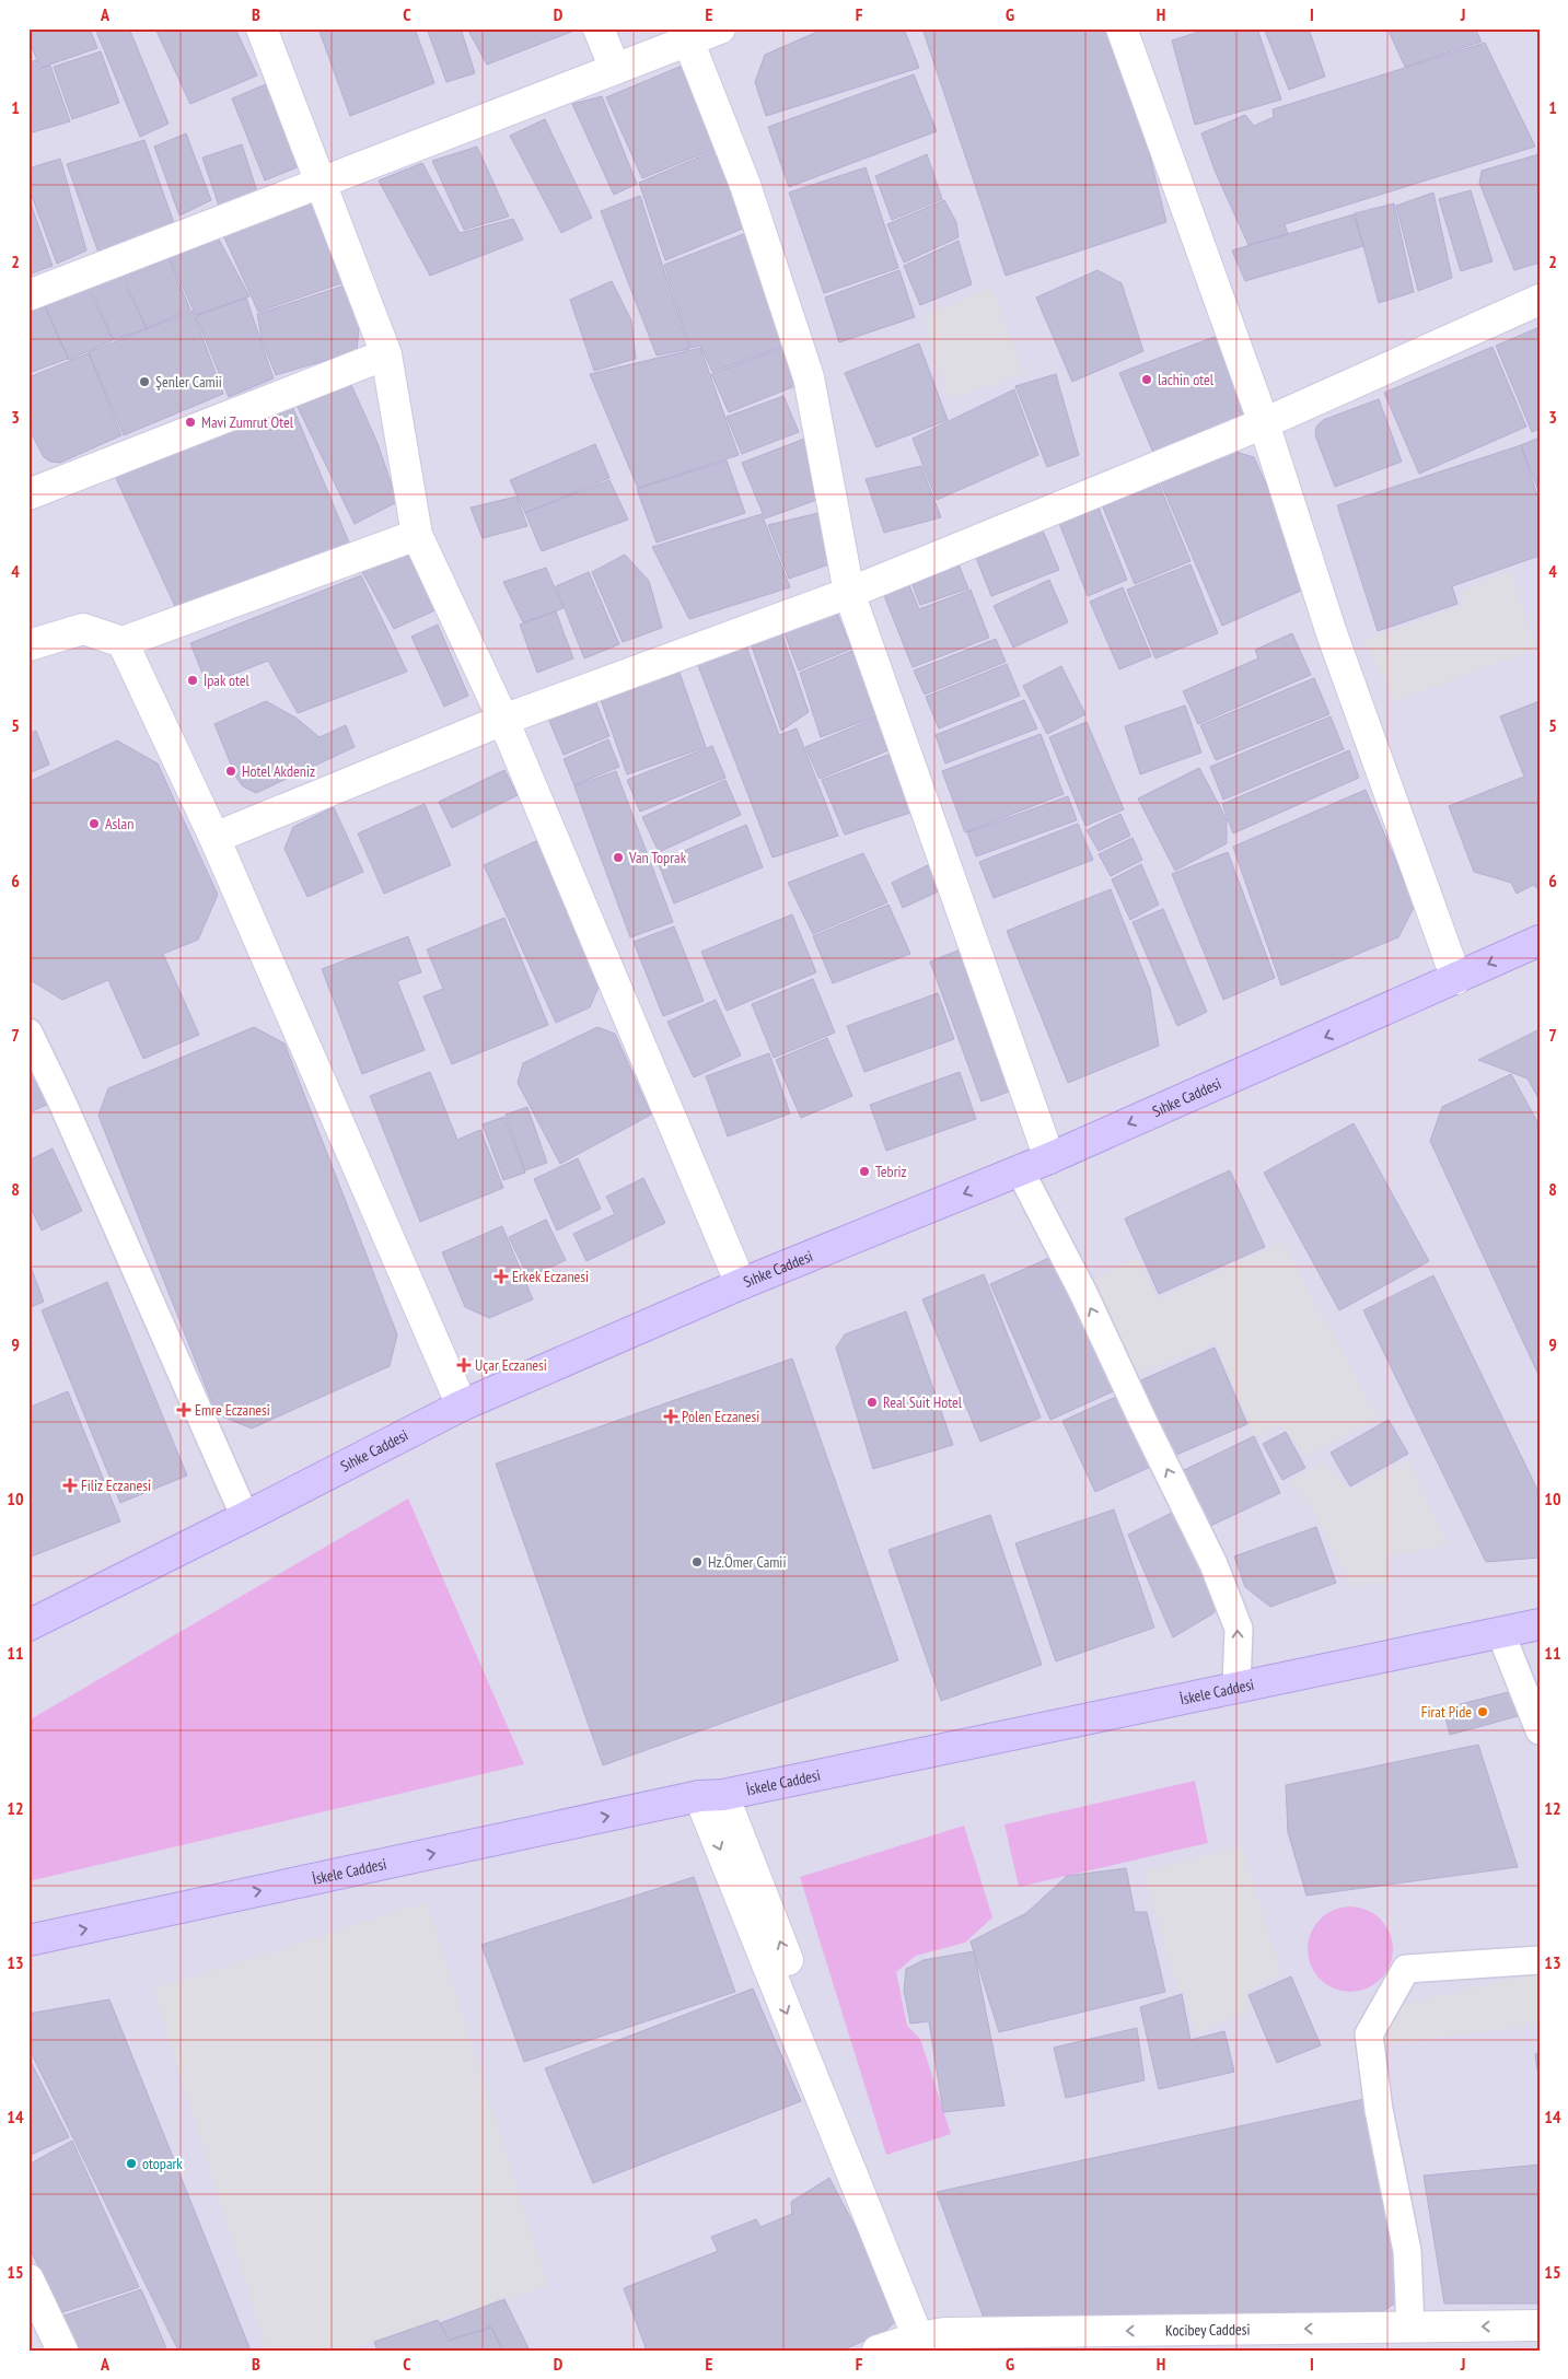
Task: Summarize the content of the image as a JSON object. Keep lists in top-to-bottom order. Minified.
{"streets":{"main road":["Sıhke Caddesi","İskele Caddesi"],"street":["Kocibey Caddesi"]},"one_way":["Sıhke Caddesi","İskele Caddesi","Kocibey Caddesi"],"places":{"other":["lachin otel","Şenler Camii","Mavi Zumrut Otel","İpak otel","Hotel Akdeniz","Aslan","Van Toprak","Tebriz","Real Suit Hotel","Hz.Ömer Camii","Firat Pide","otopark"],"health":["Erkek Eczanesi","Uçar Eczanesi","Emre Eczanesi","Polen Eczanesi","Filiz Eczanesi"]},"grid":{"columns":["A","B","C","D","E","F","G","H","I","J"],"rows":["1","2","3","4","5","6","7","8","9","10","11","12","13","14","15"]}}
